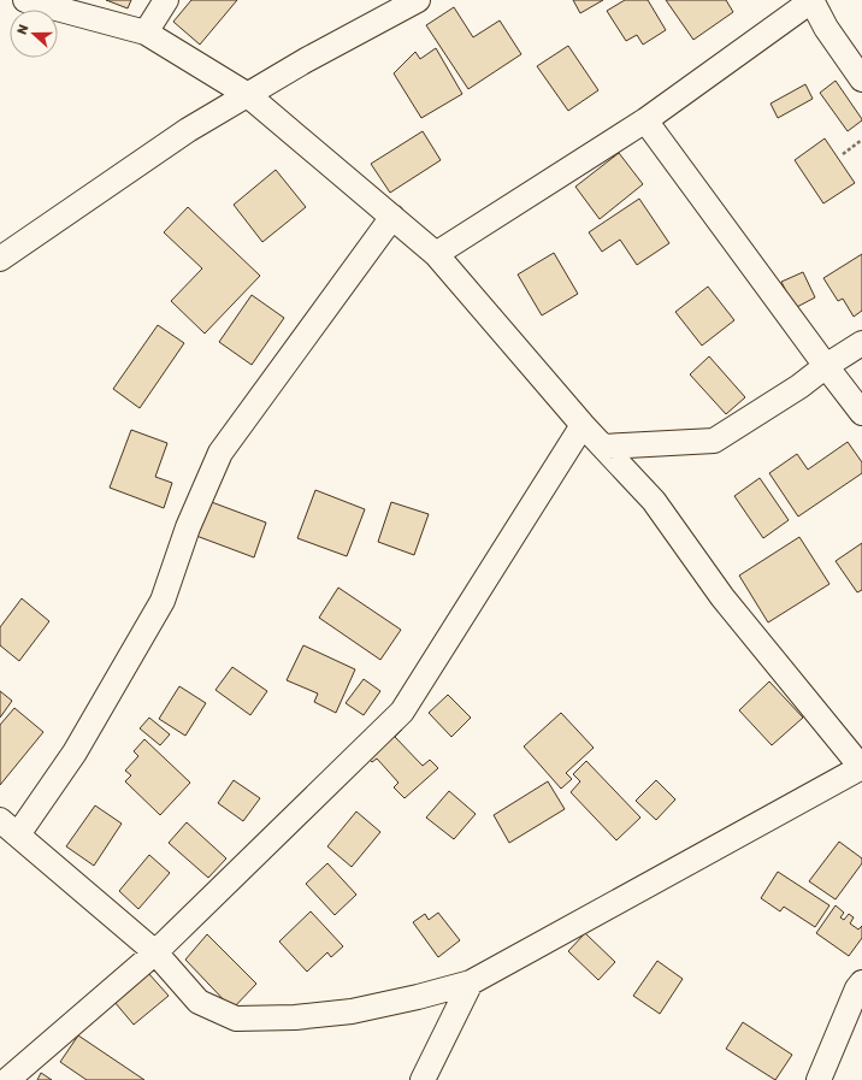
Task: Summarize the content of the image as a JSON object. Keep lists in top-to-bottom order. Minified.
{"north":"left"}
